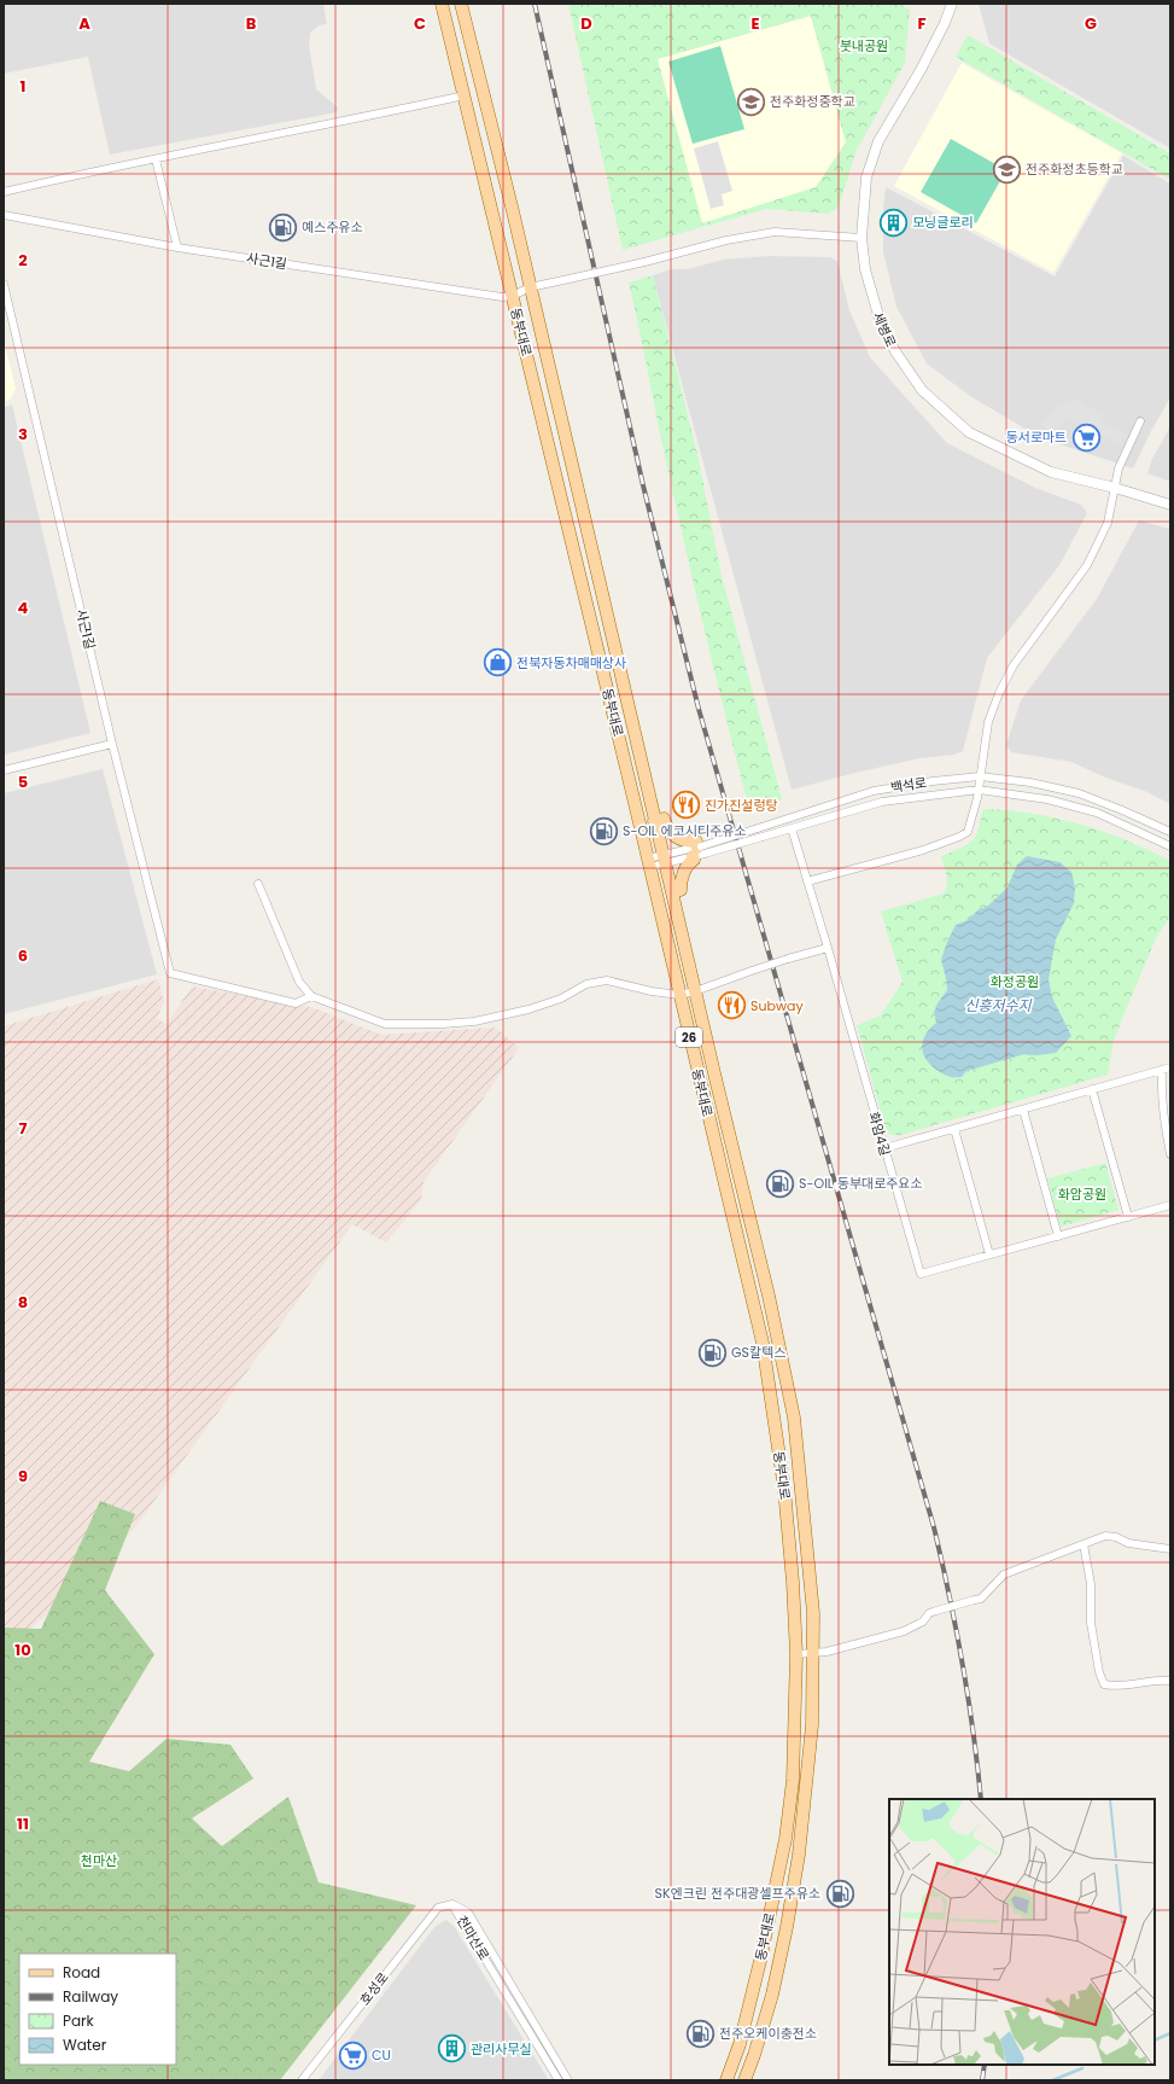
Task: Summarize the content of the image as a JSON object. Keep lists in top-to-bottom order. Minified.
{"streets":{"main road":["동부대로","26"],"street":["사근1길","세병로","백석로","화암4길","천마산로","호성로"]},"crossings":[["사근1길","세병로"],["사근1길","동부대로"],["동부대로","백석로"],["백석로","화암4길"],["천마산로","호성로"]],"water":["신흥저수지"],"parks":["붓내공원","화정공원","화암공원","천마산"],"places":{"school or university":["전주화정중학교","전주화정초등학교"],"building":["모닝글로리","관리사무실"],"fuel station":["예스주유소","S-OIL 에코시티주유소","S-OIL 동부대로주요소","GS칼텍스","SK엔크린 전주대광셀프주유소","전주오케이충전소"],"supermarket":["동서로마트","CU"],"shop":["전북자동차매매상사"],"restaurant":["진가진설렁탕","Subway"]},"legend":["Road","Railway","Park","Water"],"grid":{"columns":["A","B","C","D","E","F","G"],"rows":["1","2","3","4","5","6","7","8","9","10","11"]}}
